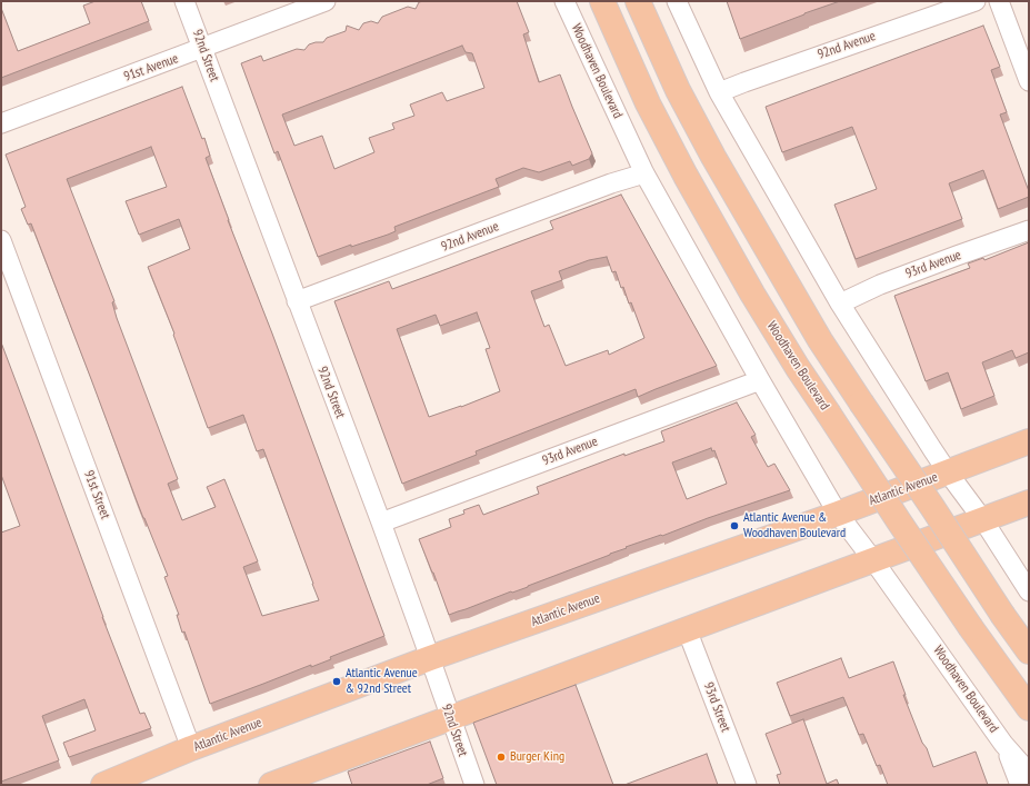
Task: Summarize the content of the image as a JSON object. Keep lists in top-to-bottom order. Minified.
{"streets":{"main road":["Woodhaven Boulevard","Atlantic Avenue"],"street":["92nd Avenue","92nd Street","91st Avenue","93rd Avenue","91st Street","93rd Street"]},"crossings":[["92nd Avenue","92nd Street"],["92nd Avenue","Woodhaven Boulevard"],["92nd Street","91st Avenue"],["92nd Street","93rd Avenue"],["92nd Street","Atlantic Avenue"],["Woodhaven Boulevard","93rd Avenue"],["Woodhaven Boulevard","Atlantic Avenue"],["Atlantic Avenue","91st Street"]],"places":["Atlantic Avenue & Woodhaven Boulevard","Atlantic Avenue & 92nd Street","Burger King"]}
